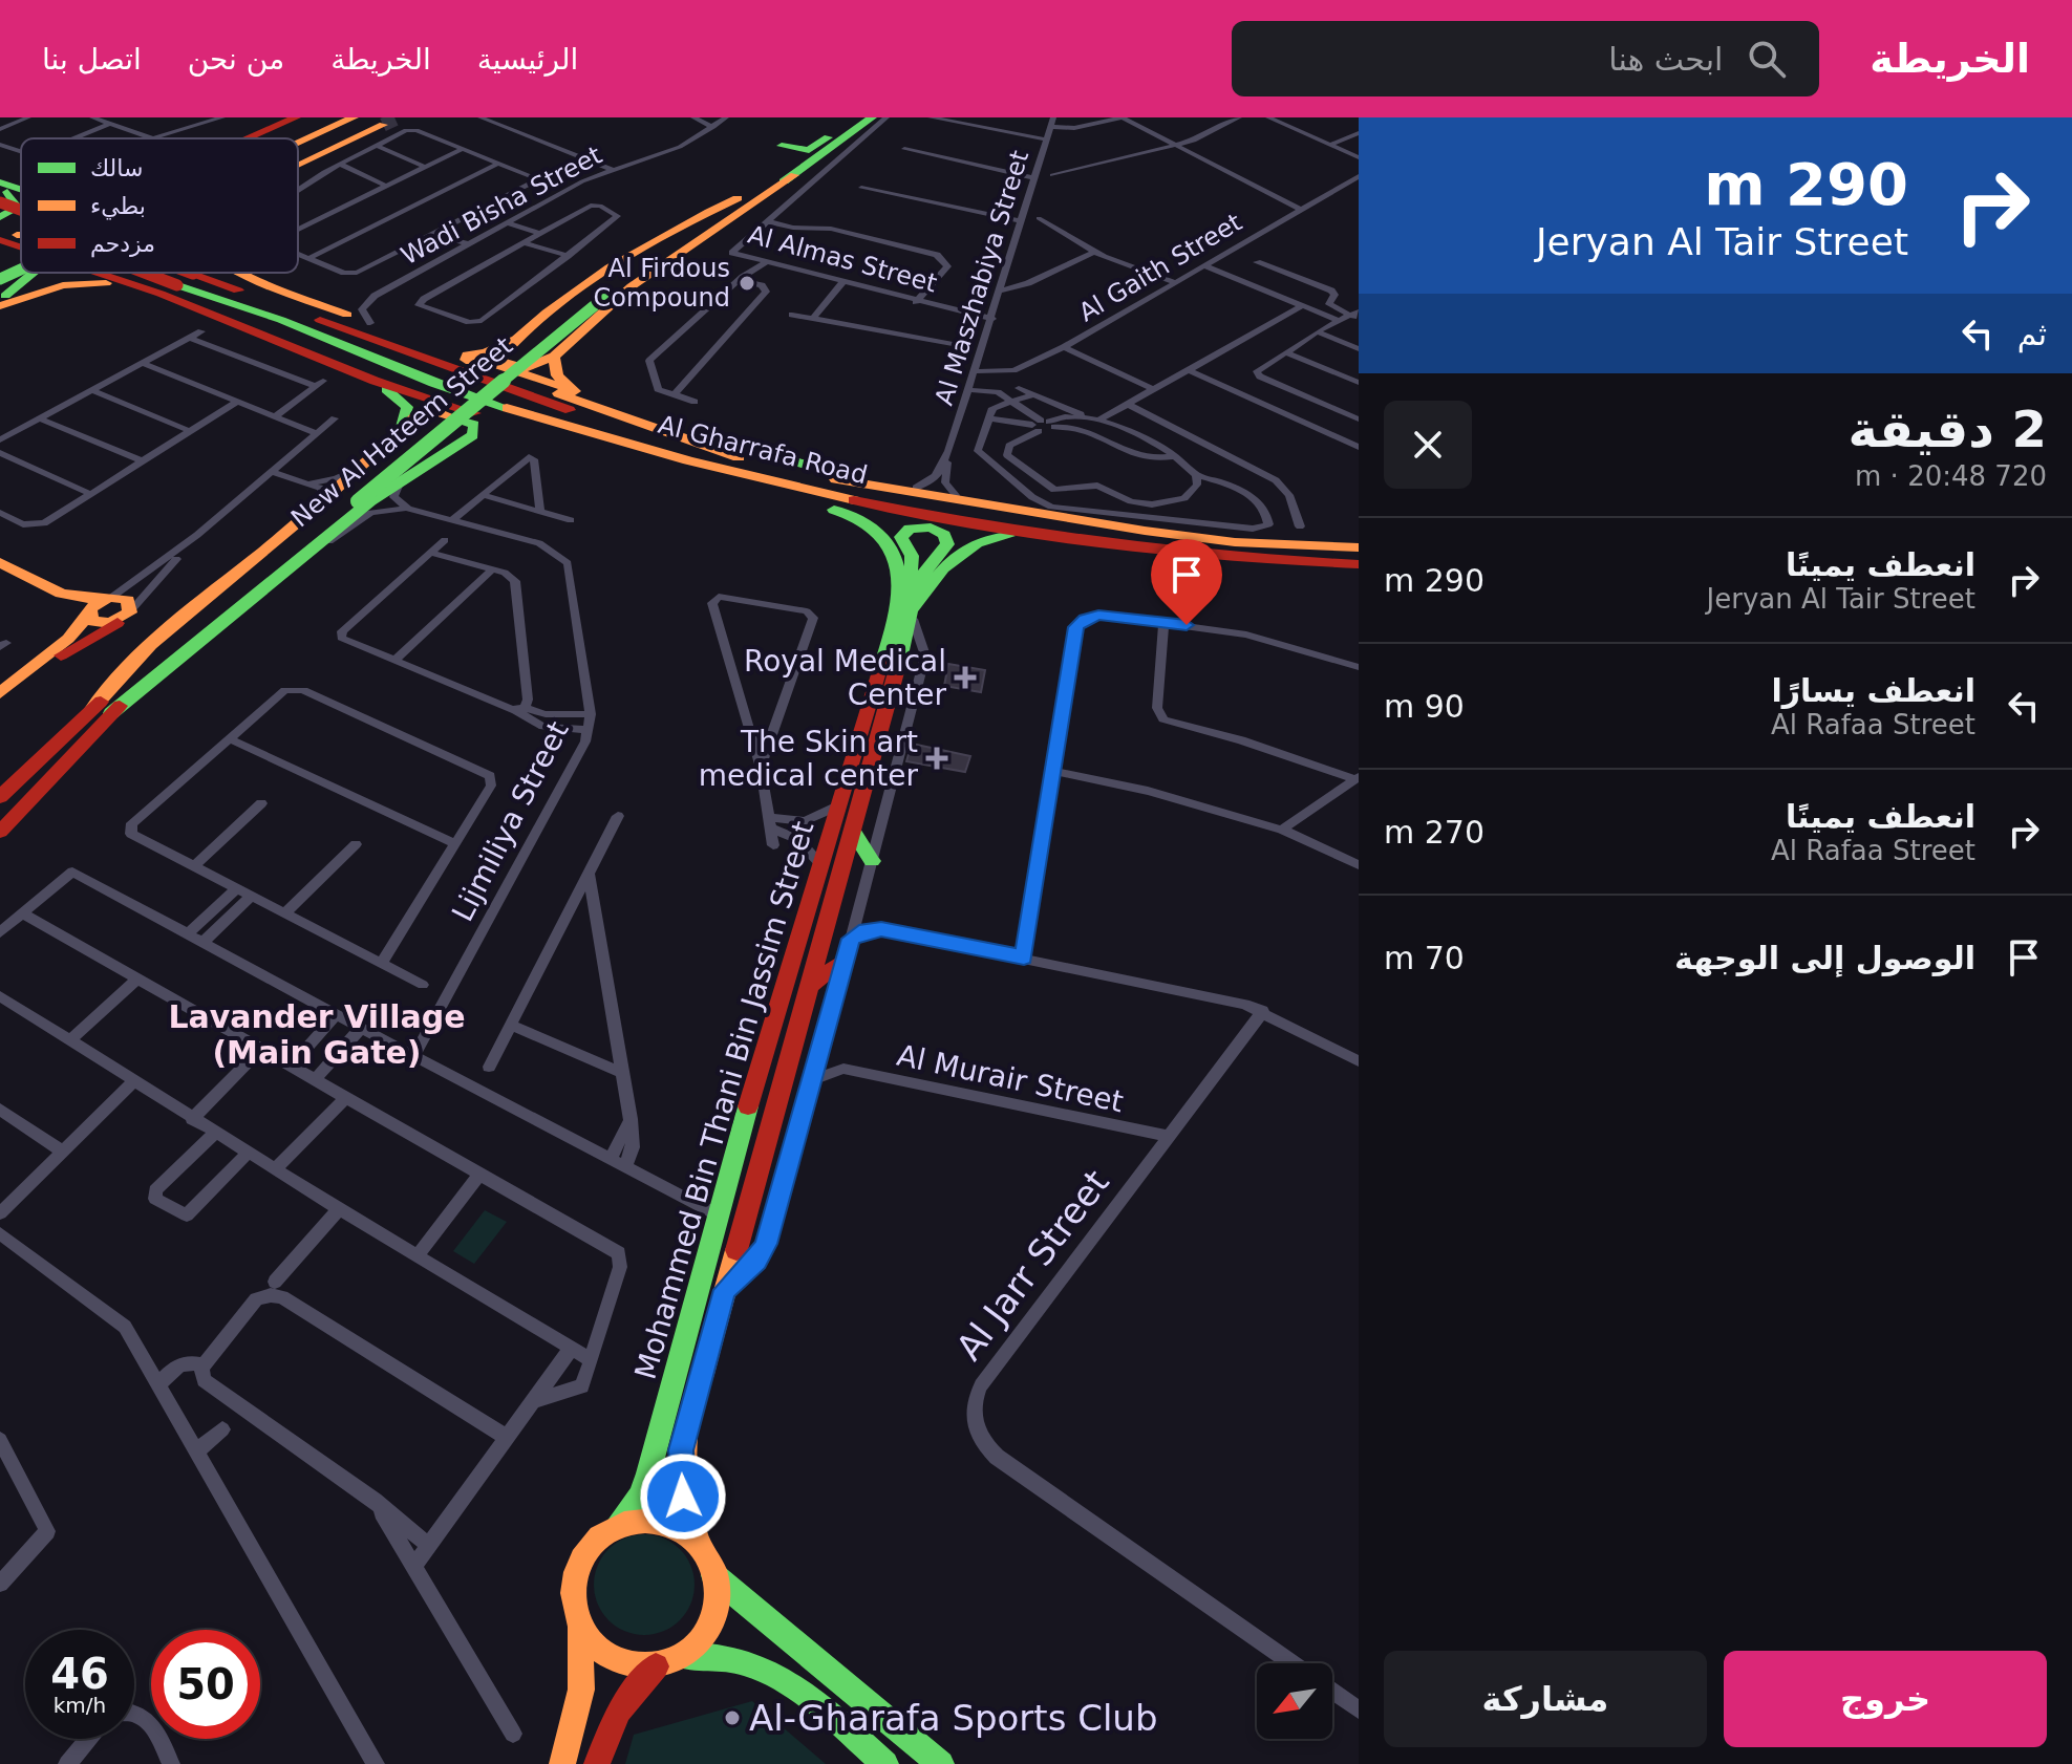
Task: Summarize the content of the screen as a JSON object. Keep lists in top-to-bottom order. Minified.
{"streets":{"main road":["New Al Hateem Street","Al Gharrafa Road","Mohammed Bin Thani Bin Jassim Street"],"street":["Wadi Bisha Street","Al Almas Street","Al Gaith Street","Al Maszhabiya Street","Lijmiliya Street","Al Murair Street","Al Jarr Street"]},"crossings":[["Al Almas Street","Al Maszhabiya Street"],["Al Gaith Street","Al Maszhabiya Street"],["Al Murair Street","Al Jarr Street"]],"districts":["Lavander Village (Main Gate)"],"places":{"other":["Al Firdous Compound","Al-Gharafa Sports Club"],"health":["Royal Medical Center","The Skin art medical center"]},"legend":["سالك","بطيء","مزدحم"],"north":"bottom left","page":{"header":"الخريطة","search":"ابحث هنا","nav":["الرئيسية","الخريطة","من نحن","اتصل بنا"],"turn":["290 m","Jeryan Al Tair Street"],"then":"ثم","heading":["2 دقيقة","720 m · 20:48"],"list":[{"name":"انعطف يمينًا","note":"Jeryan Al Tair Street","value":"290 m"},{"name":"انعطف يسارًا","note":"Al Rafaa Street","value":"90 m"},{"name":"انعطف يمينًا","note":"Al Rafaa Street","value":"270 m"},{"name":"الوصول إلى الوجهة","value":"70 m"}],"speed":"46 km/h","limit":"50","buttons":["خروج","مشاركة"]}}
